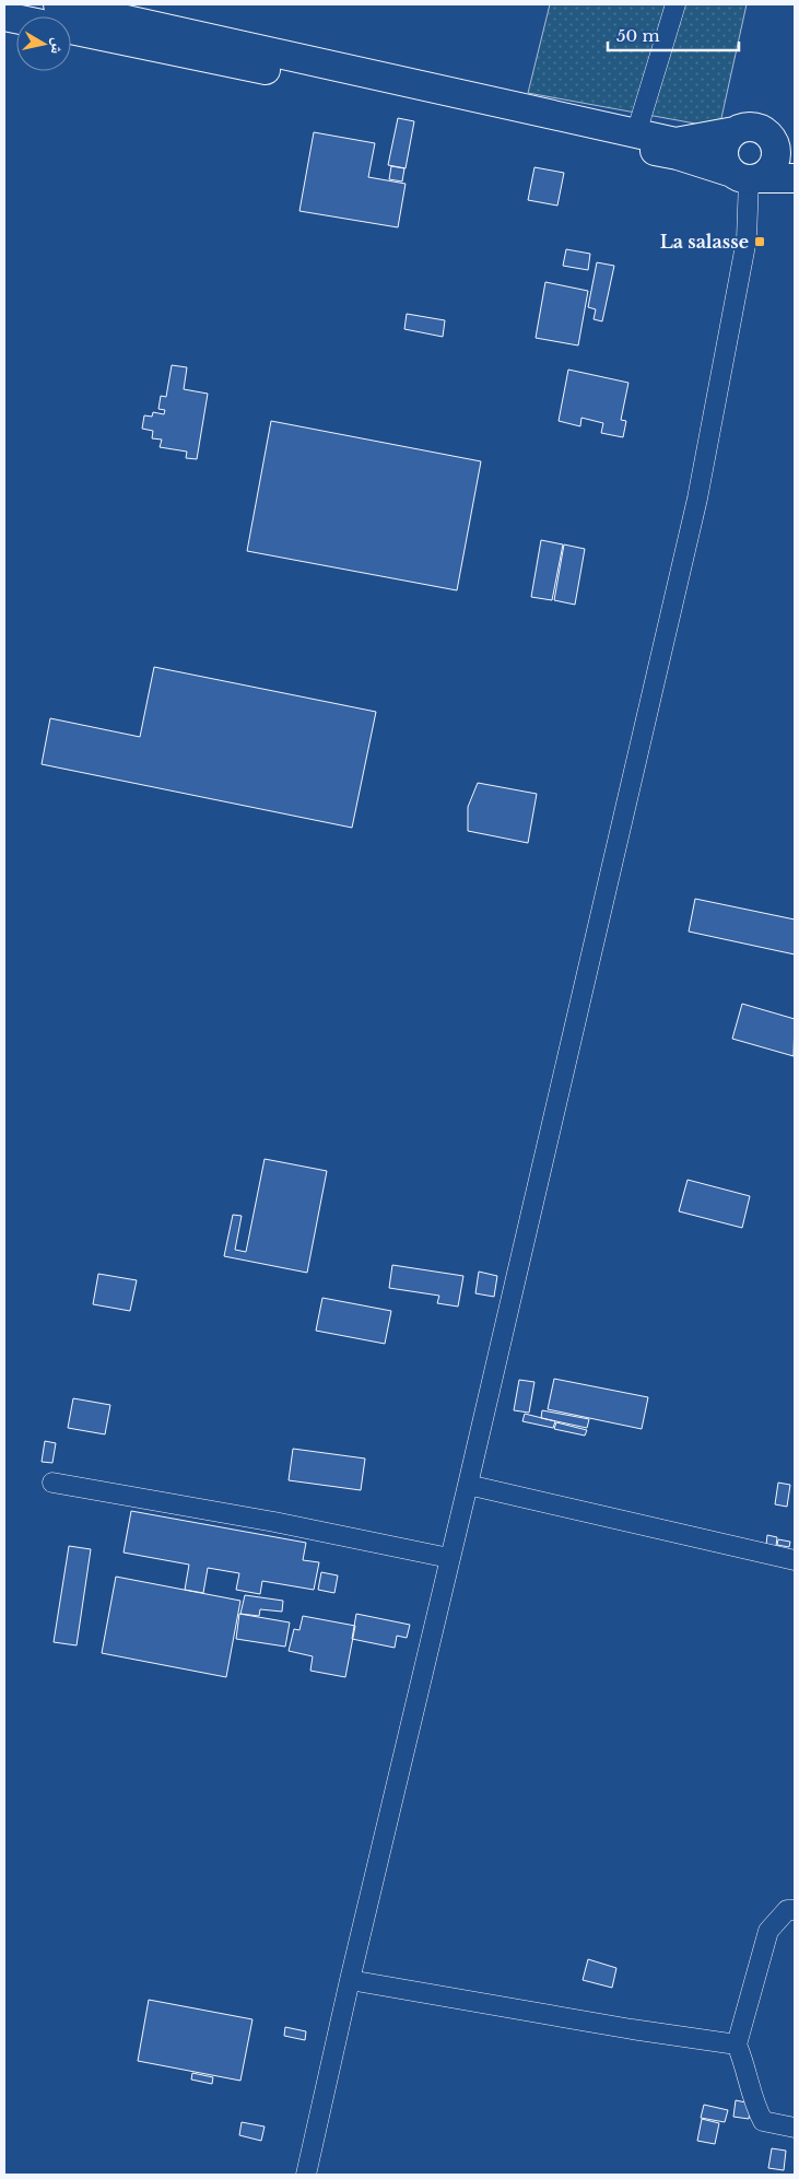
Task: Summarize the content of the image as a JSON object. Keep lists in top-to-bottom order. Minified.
{"places":{"transit":["La salasse"]},"scale_bar":"50 m","north":"right"}
